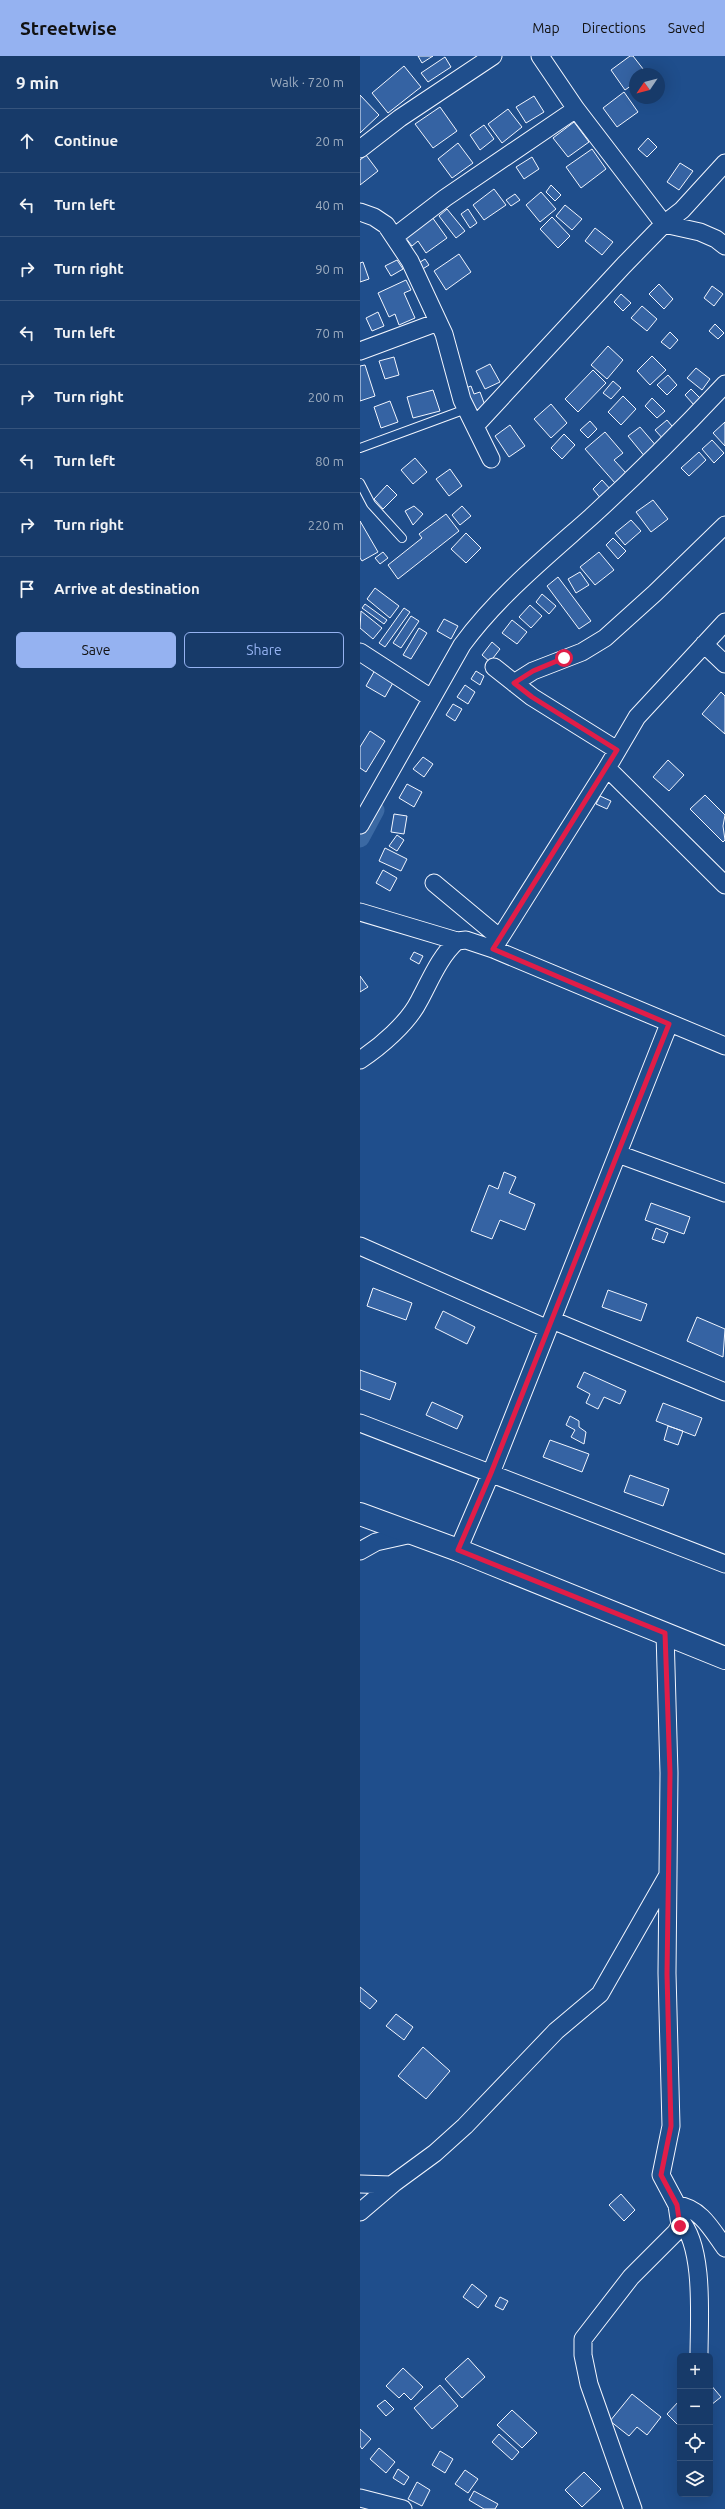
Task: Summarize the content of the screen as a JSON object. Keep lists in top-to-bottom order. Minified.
{"north":"bottom left","page":{"header":"Streetwise","nav":["Map","Directions","Saved"],"heading":["9 min","Walk · 720 m"],"list":[["Continue","20 m"],["Turn left","40 m"],["Turn right","90 m"],["Turn left","70 m"],["Turn right","200 m"],["Turn left","80 m"],["Turn right","220 m"],"Arrive at destination"],"buttons":["Save","Share"],"map_buttons":["+","−"]}}
